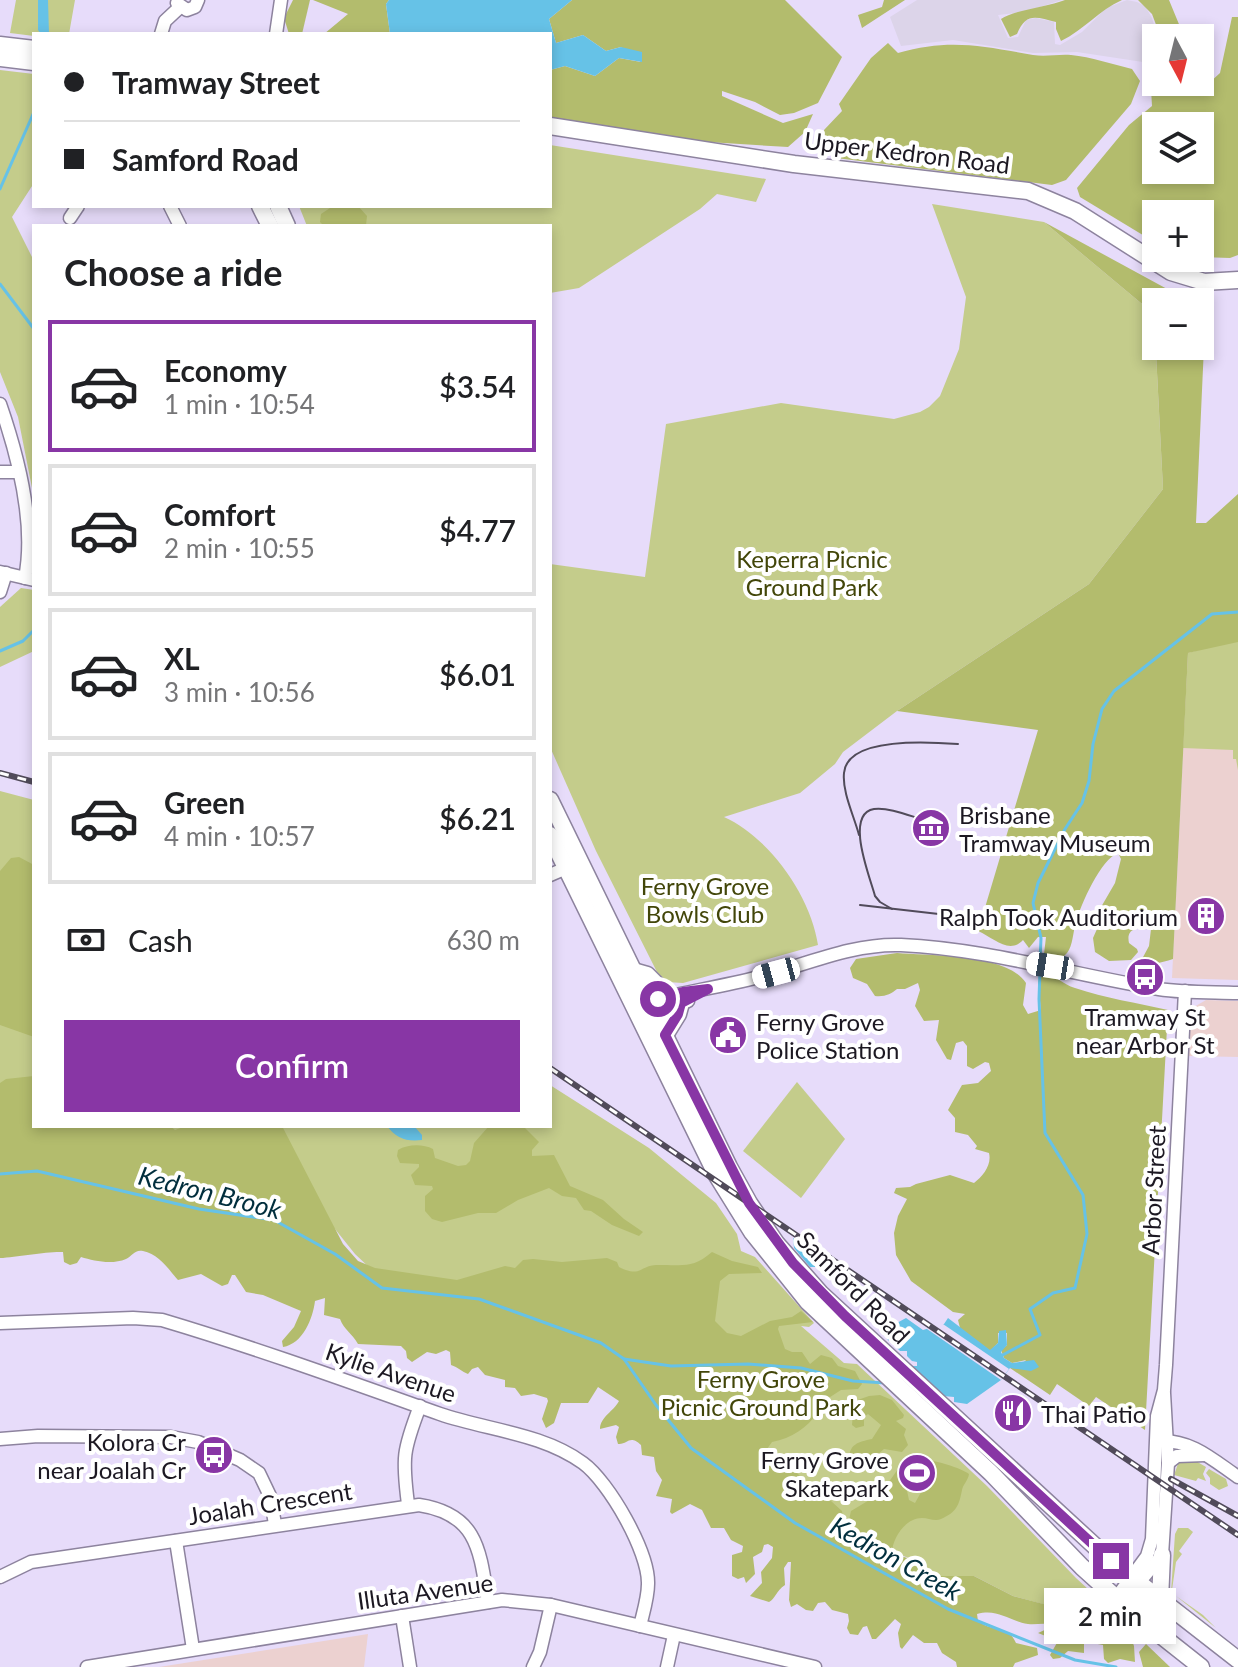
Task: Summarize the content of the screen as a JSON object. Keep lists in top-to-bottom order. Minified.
{"streets":{"main road":["Upper Kedron Road","Samford Road"],"street":["Arbor Street","Kylie Avenue","Joalah Crescent","Illuta Avenue"]},"crossings":[["Arbor Street","Samford Road"],["Kylie Avenue","Illuta Avenue"],["Joalah Crescent","Illuta Avenue"]],"water":["Kedron Brook","Kedron Creek"],"parks":["Keperra Picnic Ground Park","Ferny Grove Bowls Club","Ferny Grove Picnic Ground Park"],"places":{"museum":["Brisbane Tramway Museum"],"building":["Ralph Took Auditorium"],"bus stop":["Tramway St near Arbor St","Kolora Cr near Joalah Cr"],"public building":["Ferny Grove Police Station"],"restaurant":["Thai Patio"],"sports":["Ferny Grove Skatepark"]},"north":"bottom","page":{"map_buttons":["+","−"],"banner":["Tramway Street","Samford Road"],"heading":"Choose a ride","list":[{"name":"Economy","note":"1 min · 10:54","value":"$3.54"},{"name":"Comfort","note":"2 min · 10:55","value":"$4.77"},{"name":"XL","note":"3 min · 10:56","value":"$6.01"},{"name":"Green","note":"4 min · 10:57","value":"$6.21"}],"pay":["Cash","630 m"],"buttons":"Confirm","bubble":"2 min"}}
